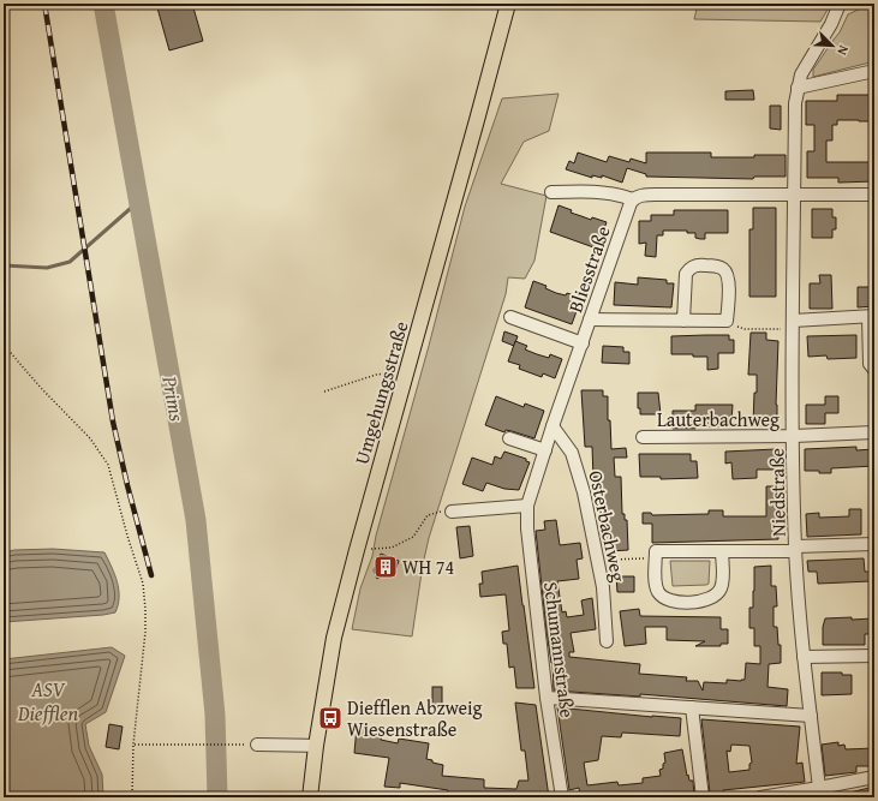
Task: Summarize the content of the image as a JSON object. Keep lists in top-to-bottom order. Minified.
{"streets":{"main road":["Umgehungsstraße"],"street":["Bliesstraße","Lauterbachweg","Niedstraße","Osterbachweg","Schumannstraße"]},"crossings":[["Bliesstraße","Osterbachweg"],["Bliesstraße","Schumannstraße"],["Lauterbachweg","Niedstraße"]],"water":["Prims","ASV Diefflen"],"places":{"building":["WH 74"],"bus stop":["Diefflen Abzweig Wiesenstraße"]},"north":"bottom right"}
